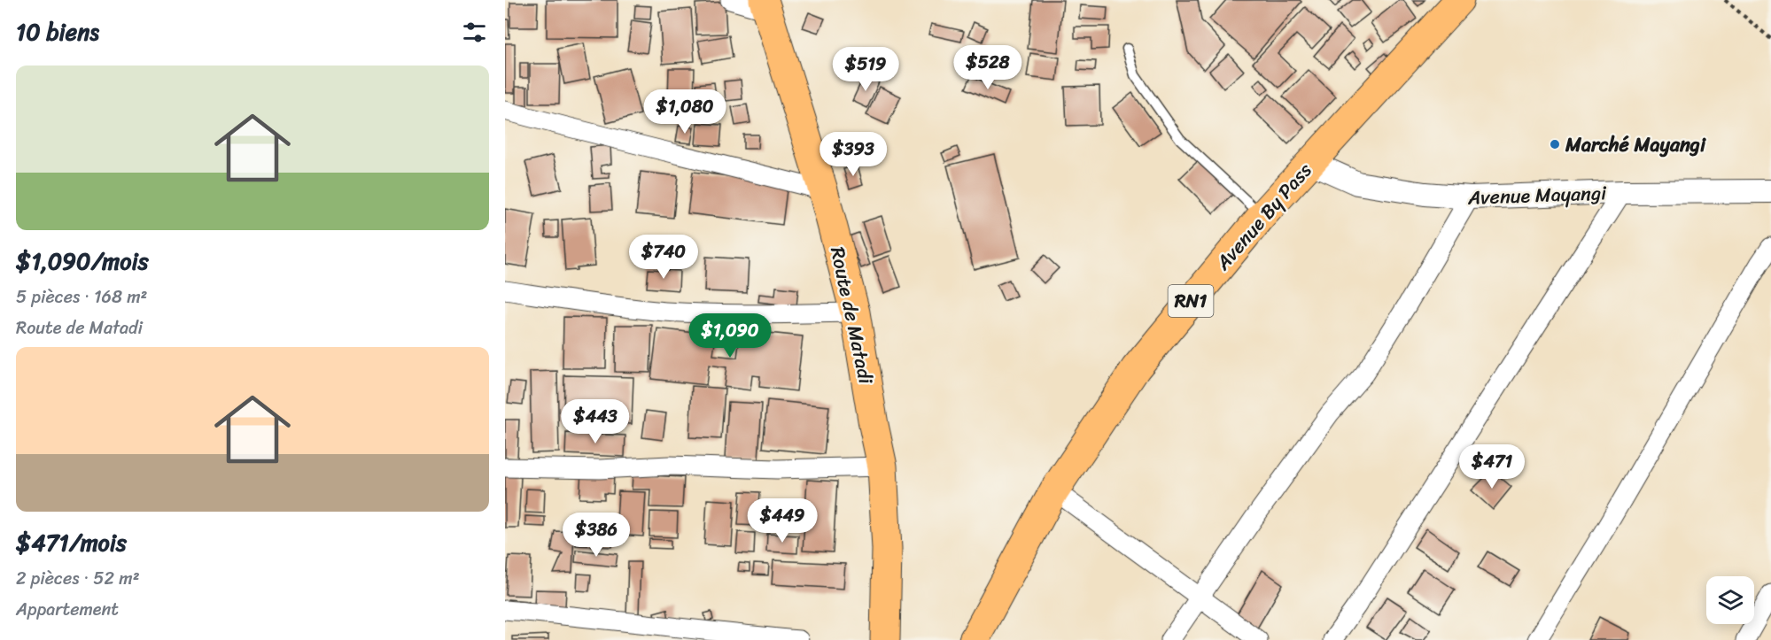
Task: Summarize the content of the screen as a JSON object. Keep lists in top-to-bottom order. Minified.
{"streets":{"highway":["Avenue By Pass","RN1","Route de Matadi"],"street":["Avenue Mayangi"]},"crossings":[["Avenue Mayangi","Avenue By Pass"]],"places":["Marché Mayangi"],"page":{"heading":"10 biens","price":["$528","$519","$1,080","$393","$740","$1,090","$443","$471","$449","$386"],"list":[{"name":"$1,090/mois","note":"5 pièces · 168 m² · Route de Matadi"},{"name":"$471/mois","note":"2 pièces · 52 m² · Appartement"}]}}
